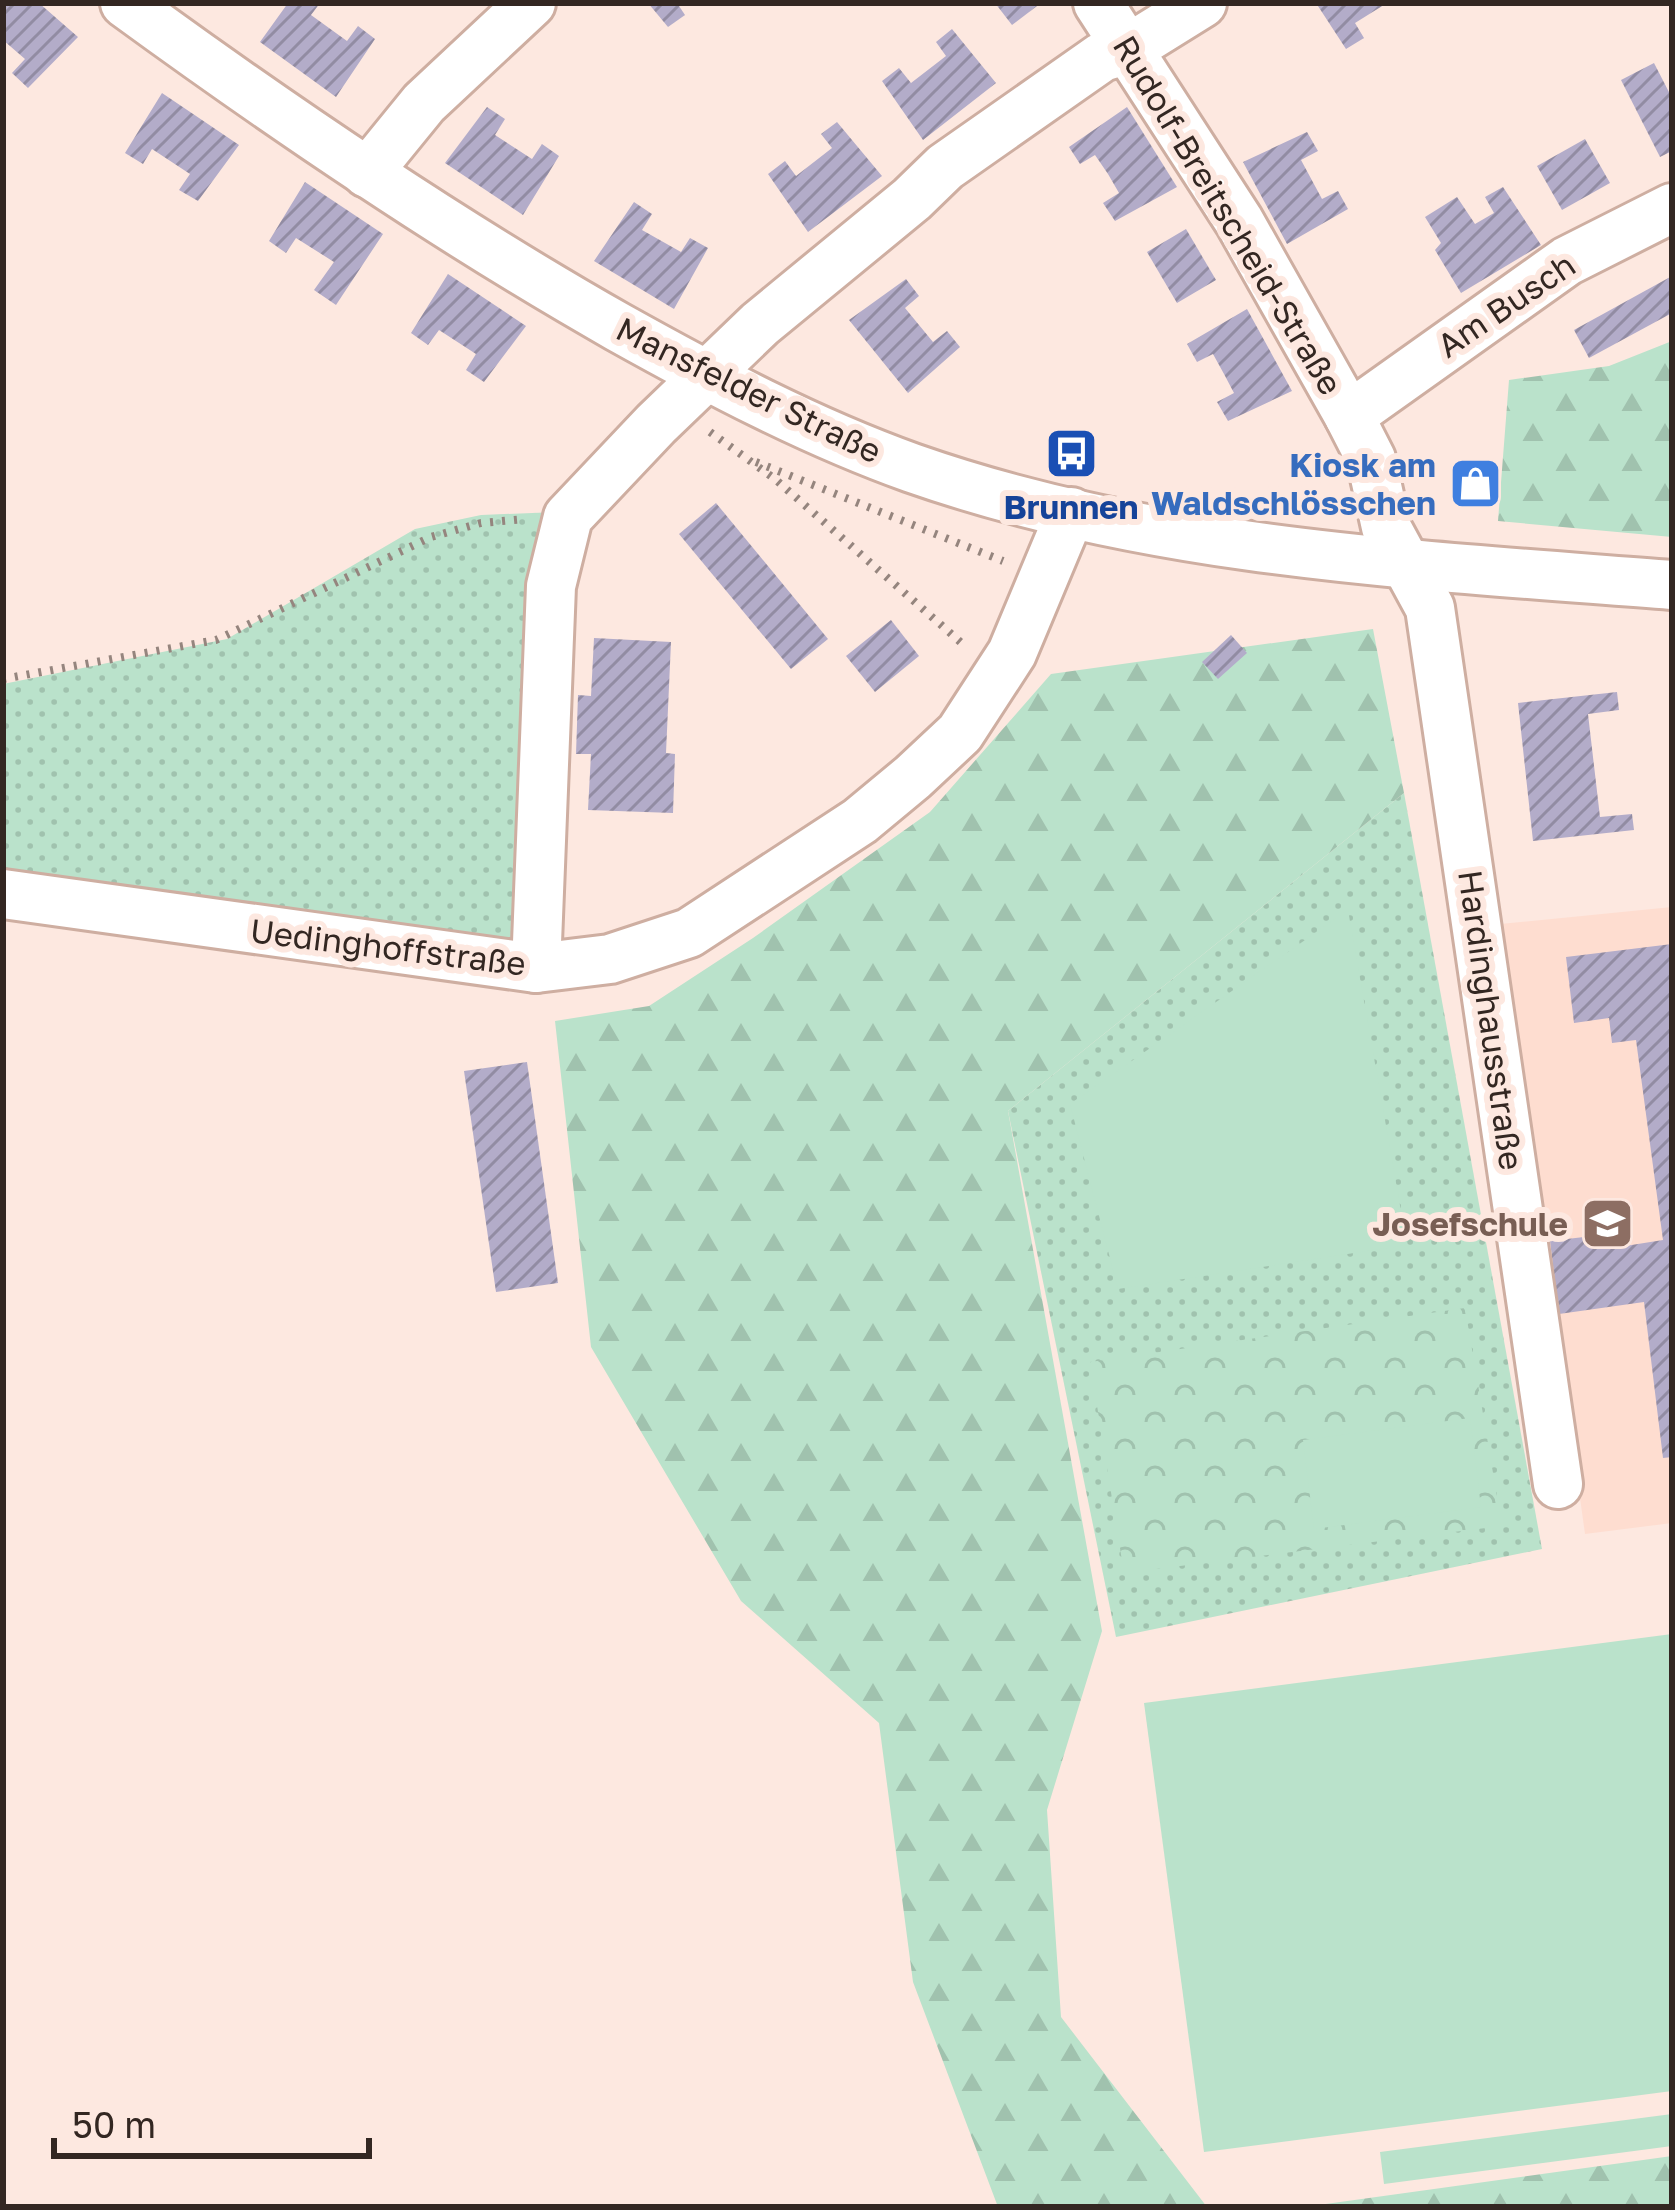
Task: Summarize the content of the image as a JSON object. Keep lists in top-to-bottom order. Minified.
{"streets":{"street":["Rudolf-Breitscheid-Straße","Am Busch","Mansfelder Straße","Uedinghoffstraße","Hardinghausstraße"]},"crossings":[["Rudolf-Breitscheid-Straße","Am Busch"],["Rudolf-Breitscheid-Straße","Mansfelder Straße"],["Rudolf-Breitscheid-Straße","Hardinghausstraße"],["Mansfelder Straße","Uedinghoffstraße"],["Mansfelder Straße","Hardinghausstraße"]],"places":{"bus stop":["Brunnen"],"shop":["Kiosk am Waldschlösschen"],"school or university":["Josefschule"]},"scale_bar":"50 m"}
